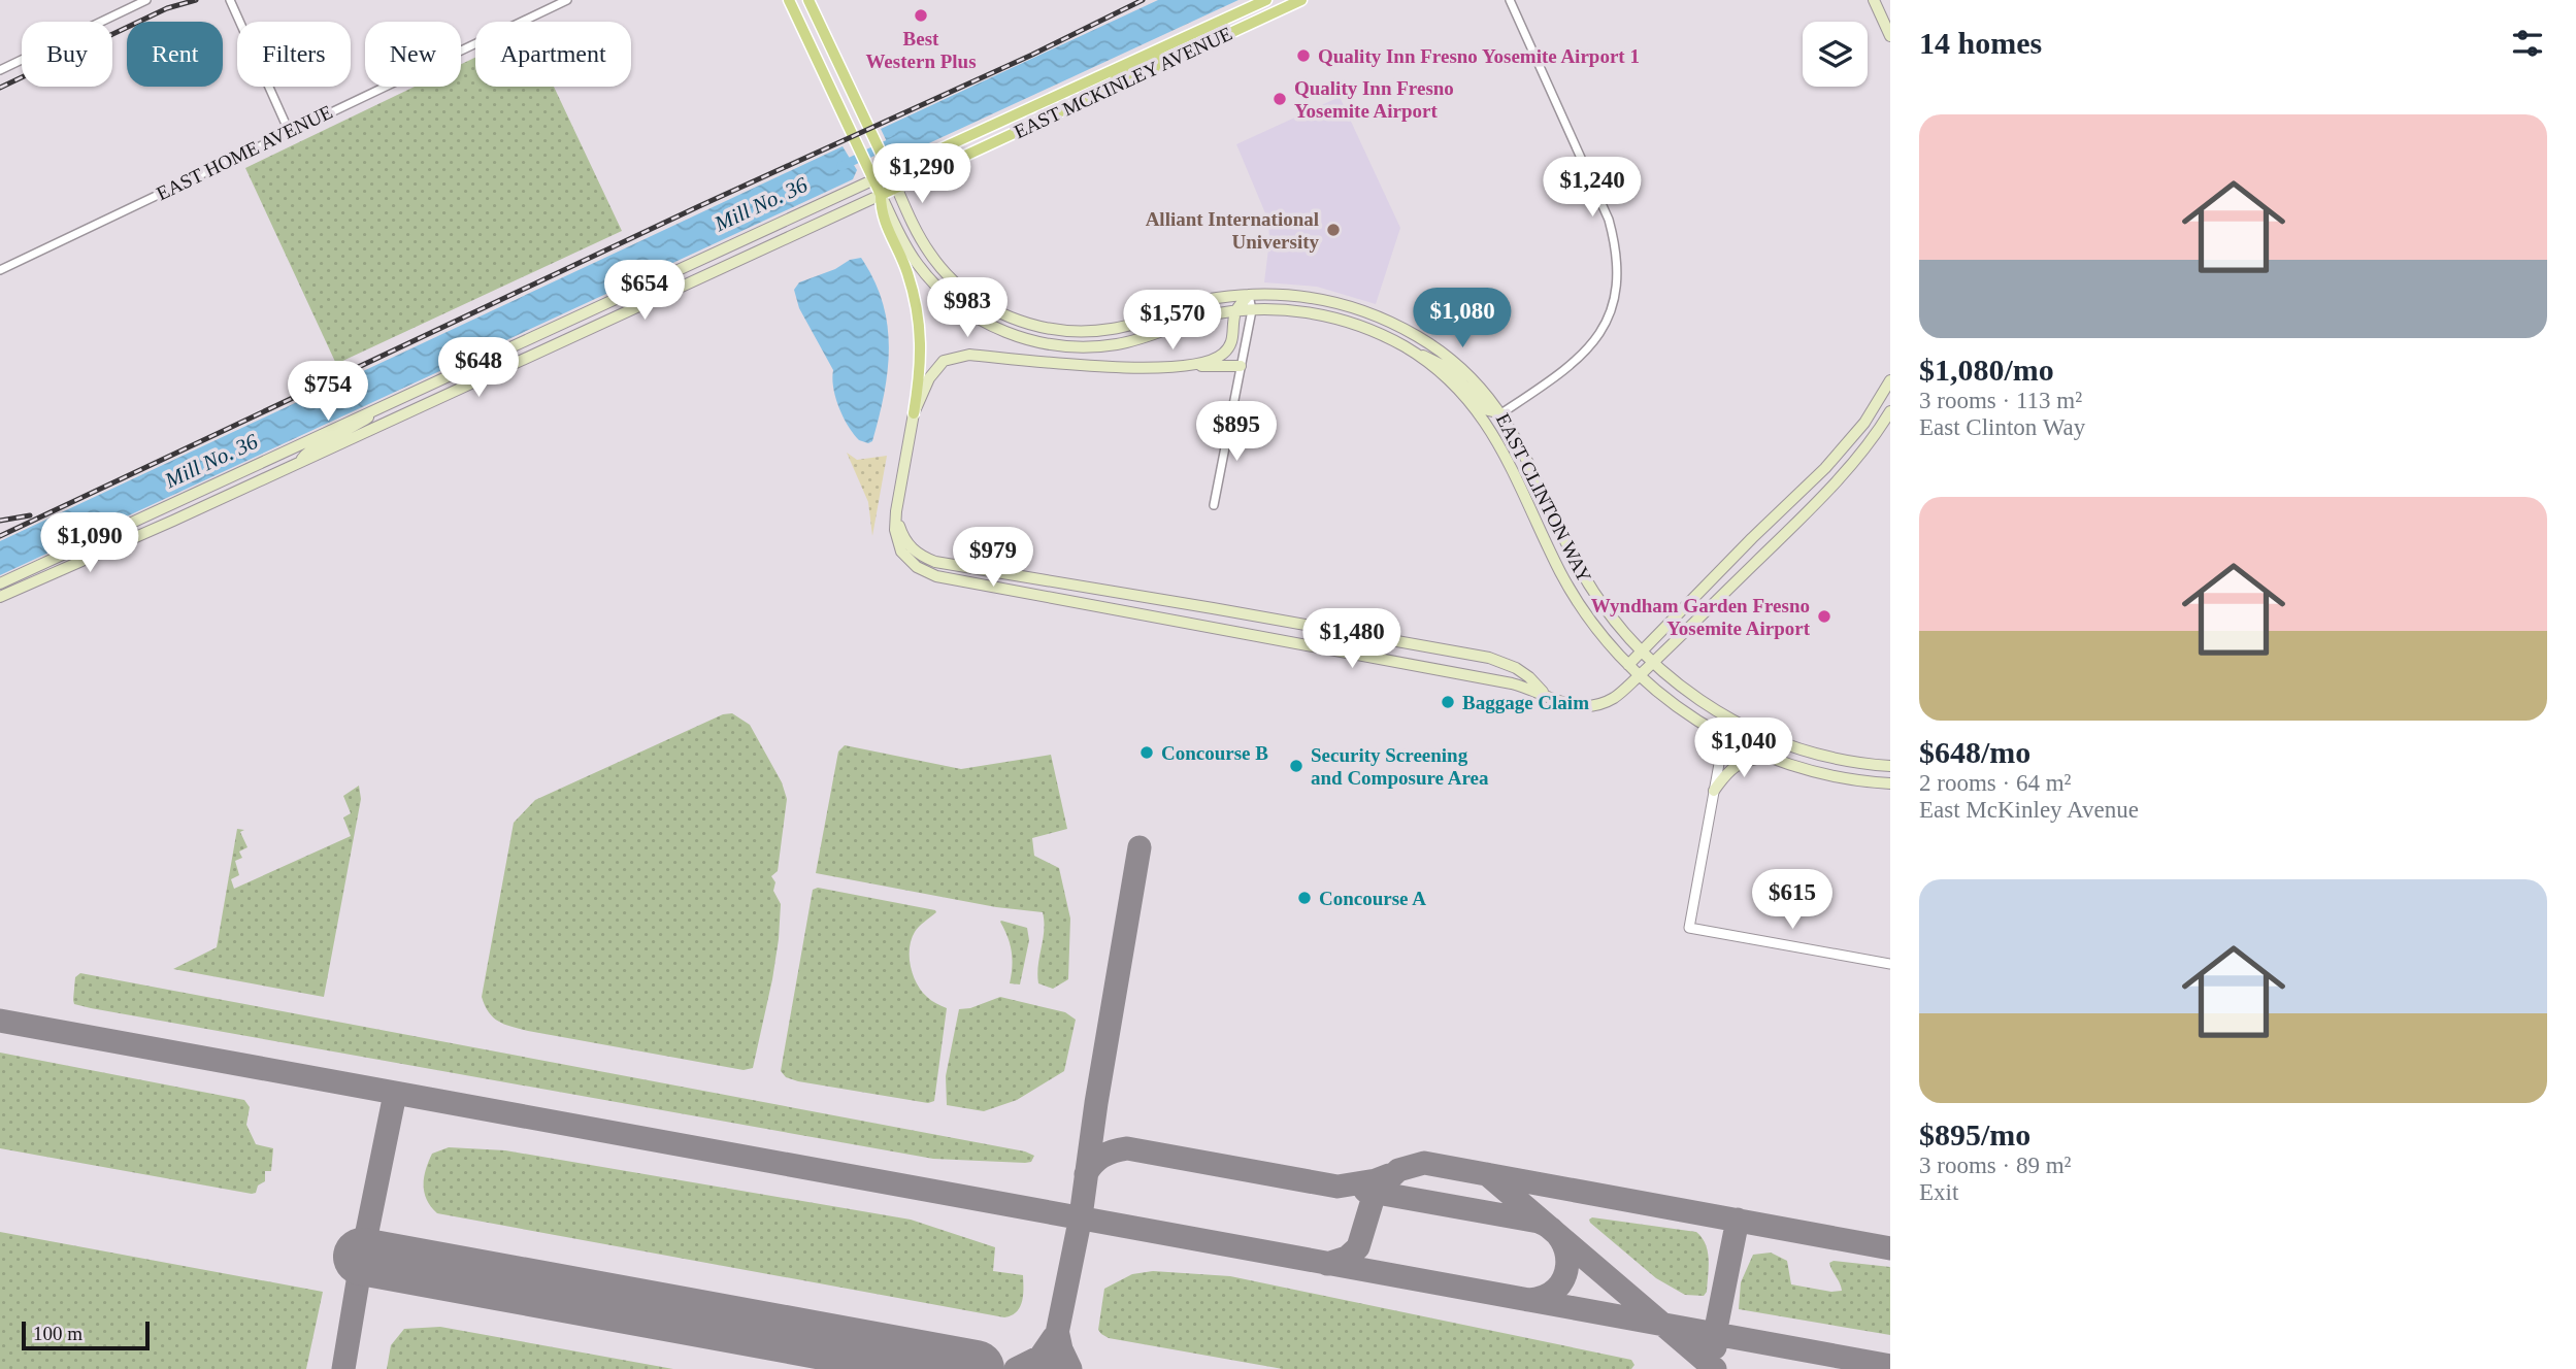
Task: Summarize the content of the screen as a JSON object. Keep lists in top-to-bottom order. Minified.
{"streets":{"main road":["EAST MCKINLEY AVENUE","EAST CLINTON WAY"],"street":["EAST HOME AVENUE"]},"crossings":[["EAST MCKINLEY AVENUE","EAST CLINTON WAY"]],"water":["Mill No. 36"],"places":["Best Western Plus","Quality Inn Fresno Yosemite Airport 1","Quality Inn Fresno Yosemite Airport","Alliant International University","Wyndham Garden Fresno Yosemite Airport","Baggage Claim","Concourse B","Security Screening and Composure Area","Concourse A"],"scale_bar":"100 m","page":{"heading":"14 homes","chip":["Buy","Rent","Filters","New","Apartment"],"list":[{"name":"$1,080/mo","note":"3 rooms · 113 m² · East Clinton Way"},{"name":"$648/mo","note":"2 rooms · 64 m² · East McKinley Avenue"},{"name":"$895/mo","note":"3 rooms · 89 m² · Exit"}],"price":["$1,290","$1,240","$654","$983","$1,080","$1,570","$648","$754","$895","$1,090","$979","$1,480","$1,040","$615"],"scale":"100 m"}}
